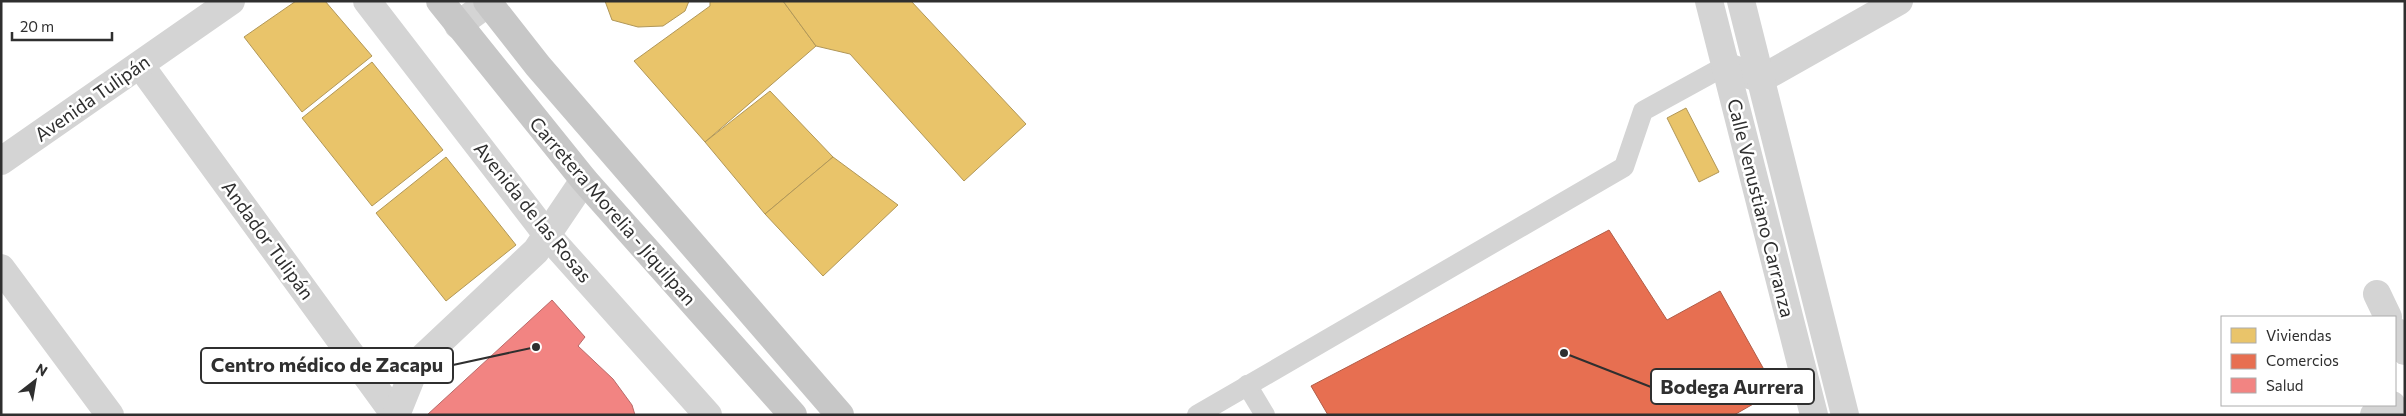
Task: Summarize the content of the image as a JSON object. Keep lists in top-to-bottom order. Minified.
{"streets":{"main road":["Carretera Morelia - Jiquilpan"],"street":["Avenida Tulipán","Calle Venustiano Carranza","Avenida de las Rosas","Andador Tulipán"]},"crossings":[["Avenida Tulipán","Andador Tulipán"]],"places":["Centro médico de Zacapu","Bodega Aurrera"],"legend":["Viviendas","Comercios","Salud"],"scale_bar":"20 m","north":"top right"}
